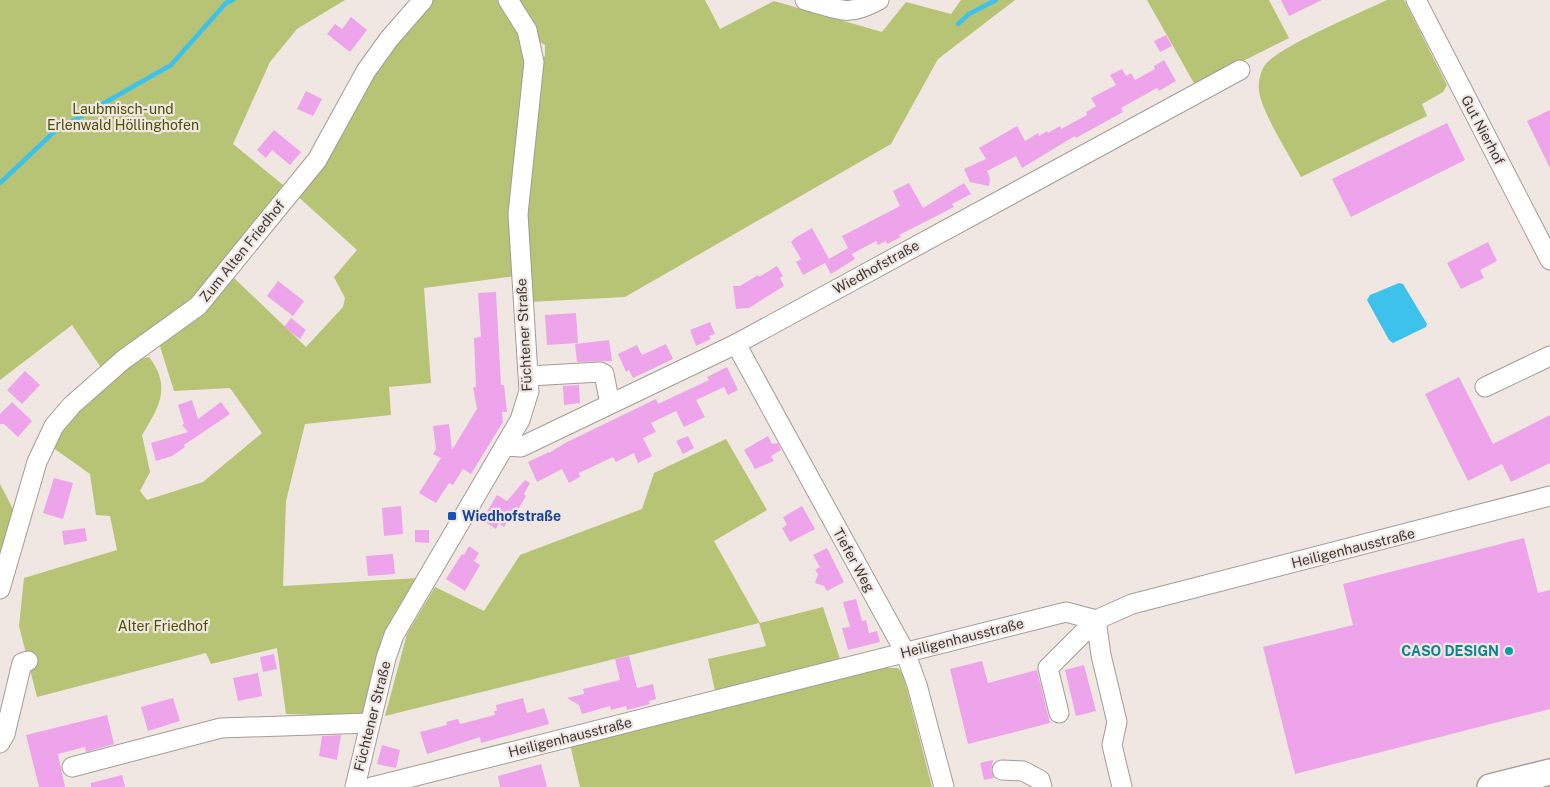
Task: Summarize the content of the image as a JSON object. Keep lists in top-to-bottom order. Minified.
{"streets":{"street":["Gut Nierhof","Zum Alten Friedhof","Wiedhofstraße","Füchtener Straße","Heiligenhausstraße","Tiefer Weg"]},"crossings":[["Wiedhofstraße","Füchtener Straße"],["Wiedhofstraße","Tiefer Weg"],["Heiligenhausstraße","Tiefer Weg"]],"parks":["Laubmisch- und Erlenwald Höllinghofen","Alter Friedhof"],"places":{"transit":["Wiedhofstraße"],"other":["CASO DESIGN"]}}
